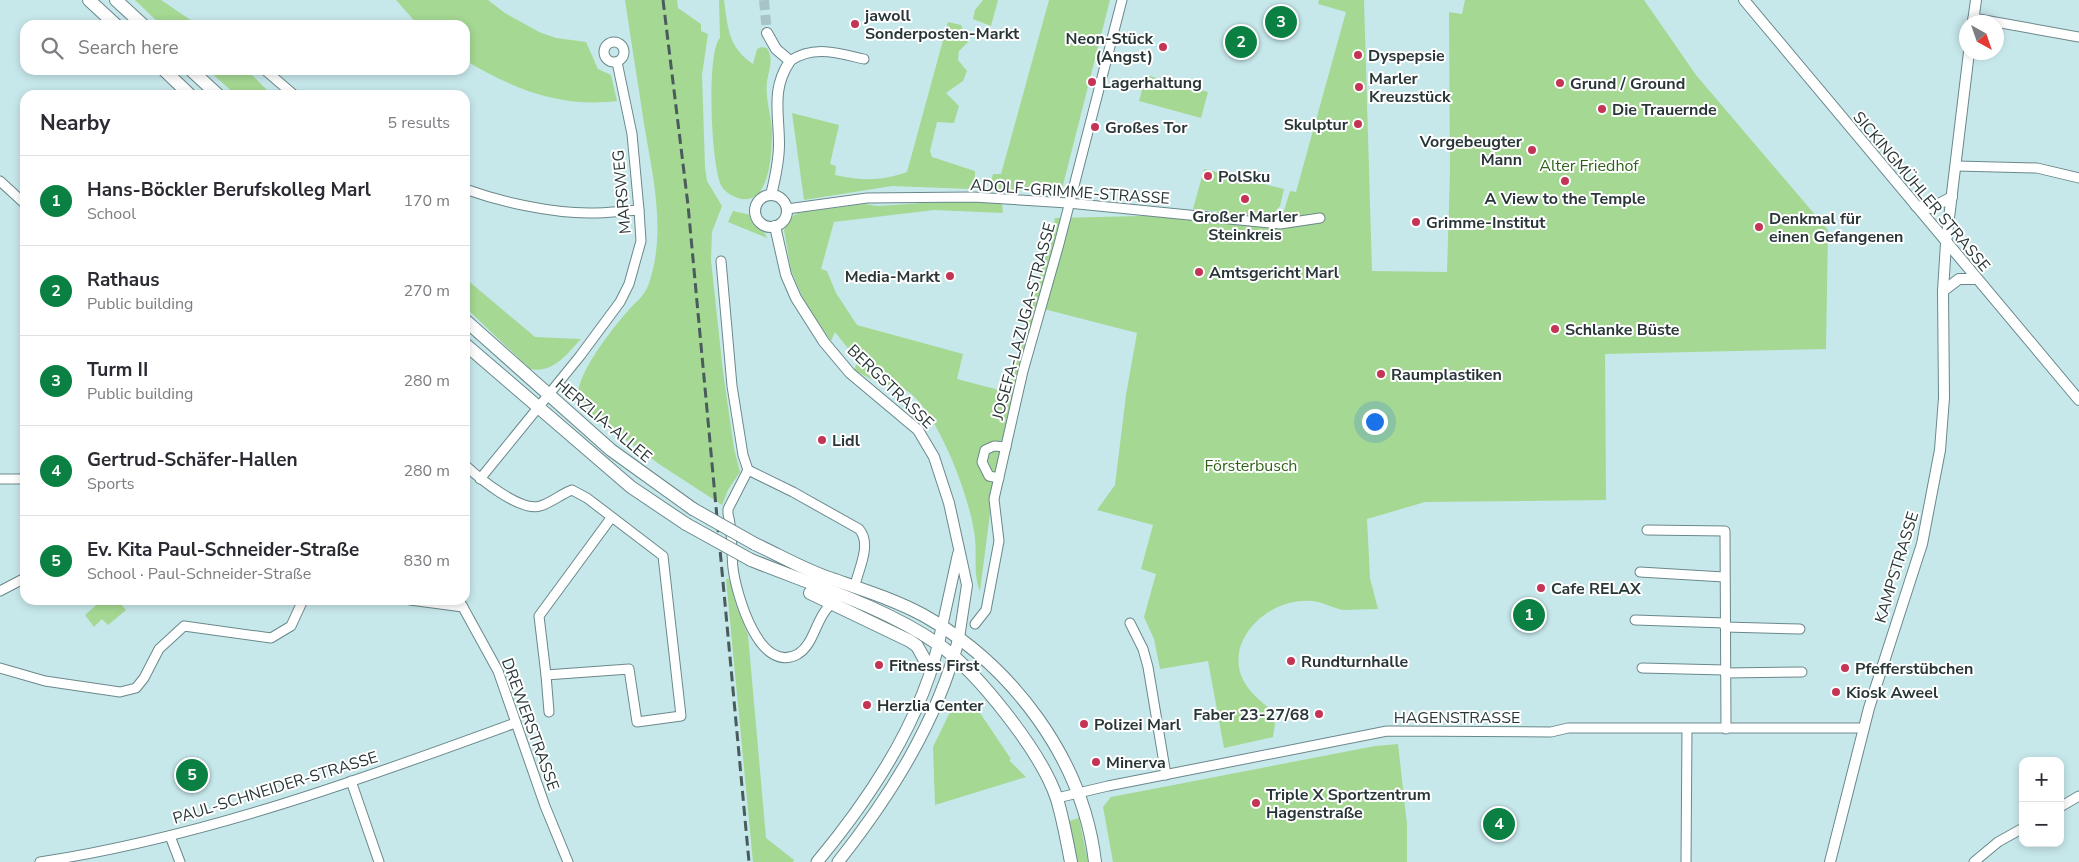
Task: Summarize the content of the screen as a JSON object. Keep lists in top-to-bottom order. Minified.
{"streets":{"main road":["BERGSTRASSE","HERZLIA-ALLEE"],"street":["ADOLF-GRIMME-STRASSE","SICKINGMÜHLER STRASSE","MARSWEG","JOSEFA-LAZUGA-STRASSE","KAMPSTRASSE","HAGENSTRASSE","DREWERSTRASSE","PAUL-SCHNEIDER-STRASSE"]},"crossings":[["ADOLF-GRIMME-STRASSE","JOSEFA-LAZUGA-STRASSE"],["ADOLF-GRIMME-STRASSE","BERGSTRASSE"],["SICKINGMÜHLER STRASSE","KAMPSTRASSE"],["MARSWEG","HERZLIA-ALLEE"],["BERGSTRASSE","HERZLIA-ALLEE"],["HERZLIA-ALLEE","HAGENSTRASSE"],["KAMPSTRASSE","HAGENSTRASSE"],["DREWERSTRASSE","PAUL-SCHNEIDER-STRASSE"]],"parks":["Alter Friedhof","Försterbusch"],"places":["jawoll Sonderposten-Markt","Neon-Stück (Angst)","Dyspepsie","Lagerhaltung","Grund / Ground","Marler Kreuzstück","Die Trauernde","Skulptur","Großes Tor","Vorgebeugter Mann","PolSku","A View to the Temple","Großer Marler Steinkreis","Grimme-Institut","Denkmal für einen Gefangenen","Amtsgericht Marl","Media-Markt","Schlanke Büste","Raumplastiken","Lidl","Cafe RELAX","Rundturnhalle","Fitness First","Pfefferstübchen","Kiosk Aweel","Herzlia Center","Faber 23-27/68","Polizei Marl","Minerva","Triple X Sportzentrum Hagenstraße"],"north":"bottom right","page":{"pins":["3","2","1","5","4"],"search":"Search here","heading":["Nearby","5 results"],"list":[{"mark":"1","name":"Hans-Böckler Berufskolleg Marl","note":"School","value":"170 m"},{"mark":"2","name":"Rathaus","note":"Public building","value":"270 m"},{"mark":"3","name":"Turm II","note":"Public building","value":"280 m"},{"mark":"4","name":"Gertrud-Schäfer-Hallen","note":"Sports","value":"280 m"},{"mark":"5","name":"Ev. Kita Paul-Schneider-Straße","note":"School · Paul-Schneider-Straße","value":"830 m"}],"map_buttons":["+","−"]}}
